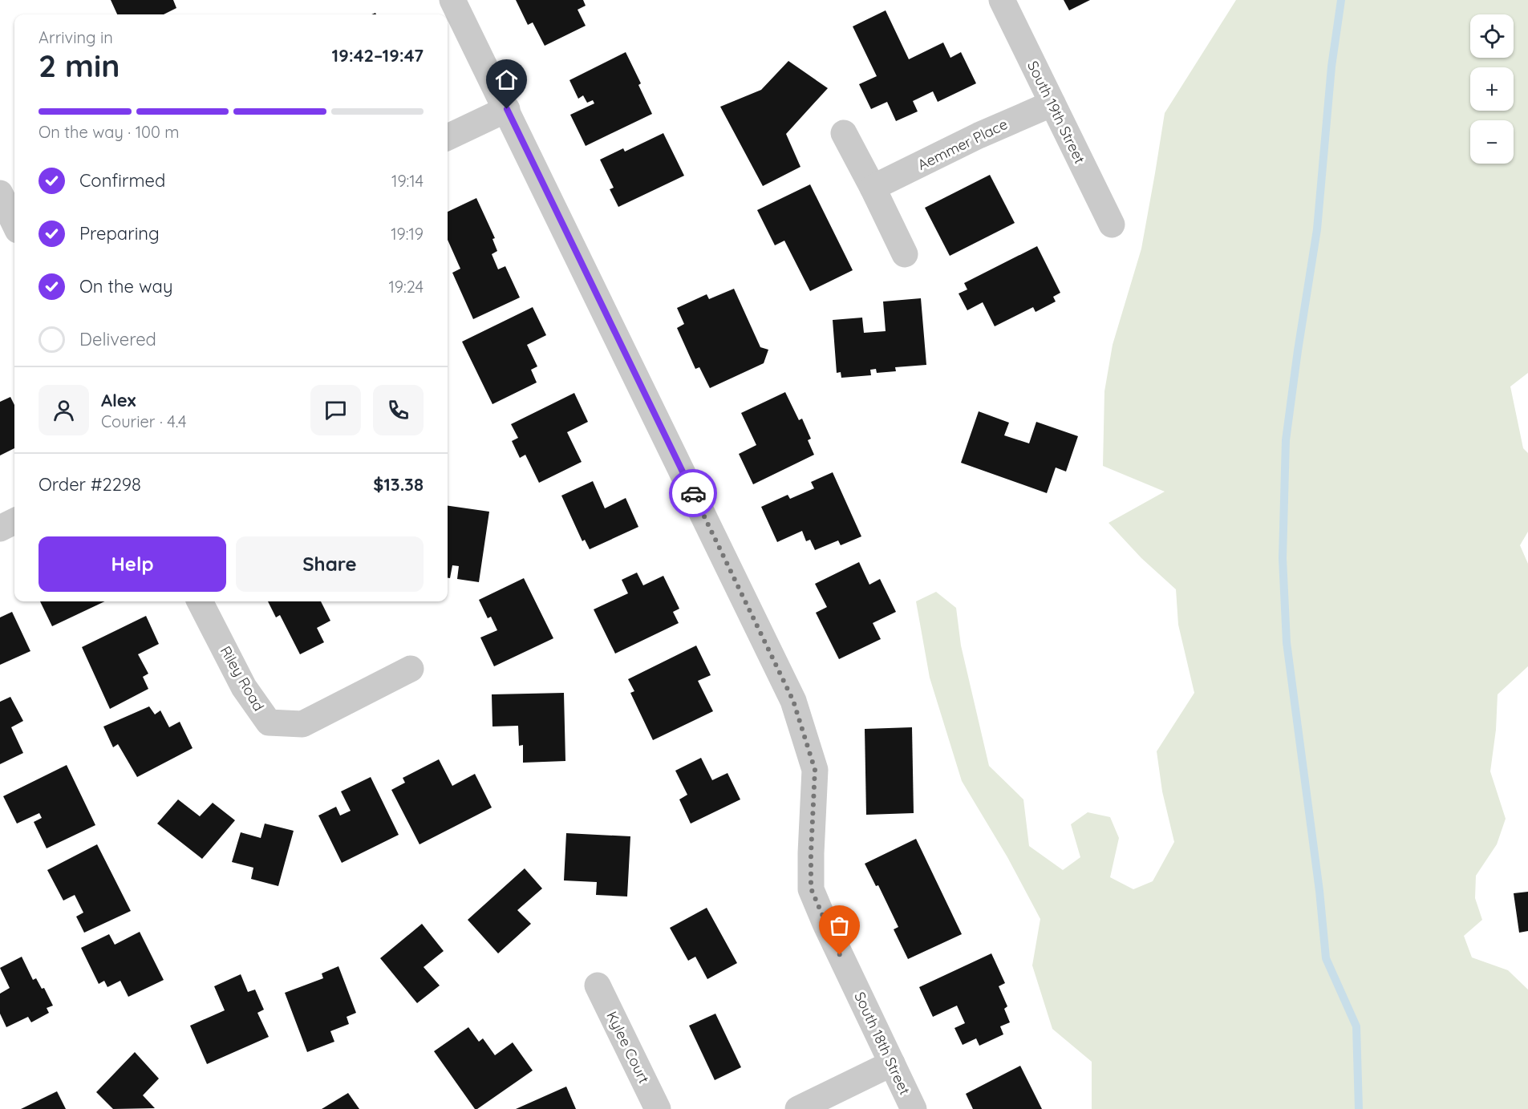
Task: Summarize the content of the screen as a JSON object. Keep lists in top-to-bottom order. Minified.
{"streets":{"street":["South 19th Street","Aemmer Place","Riley Road","South 18th Street","Kylee Court"]},"crossings":[["South 19th Street","Aemmer Place"]],"page":{"map_buttons":["+","−"],"heading":["2 min","Arriving in","19:42–19:47"],"panel":["Alex","Courier · 4.4","Order #2298","$13.38"],"bar":"On the way · 100 m","list":[["Confirmed","19:14"],["Preparing","19:19"],["On the way","19:24"],"Delivered"],"buttons":["Help","Share"]}}
